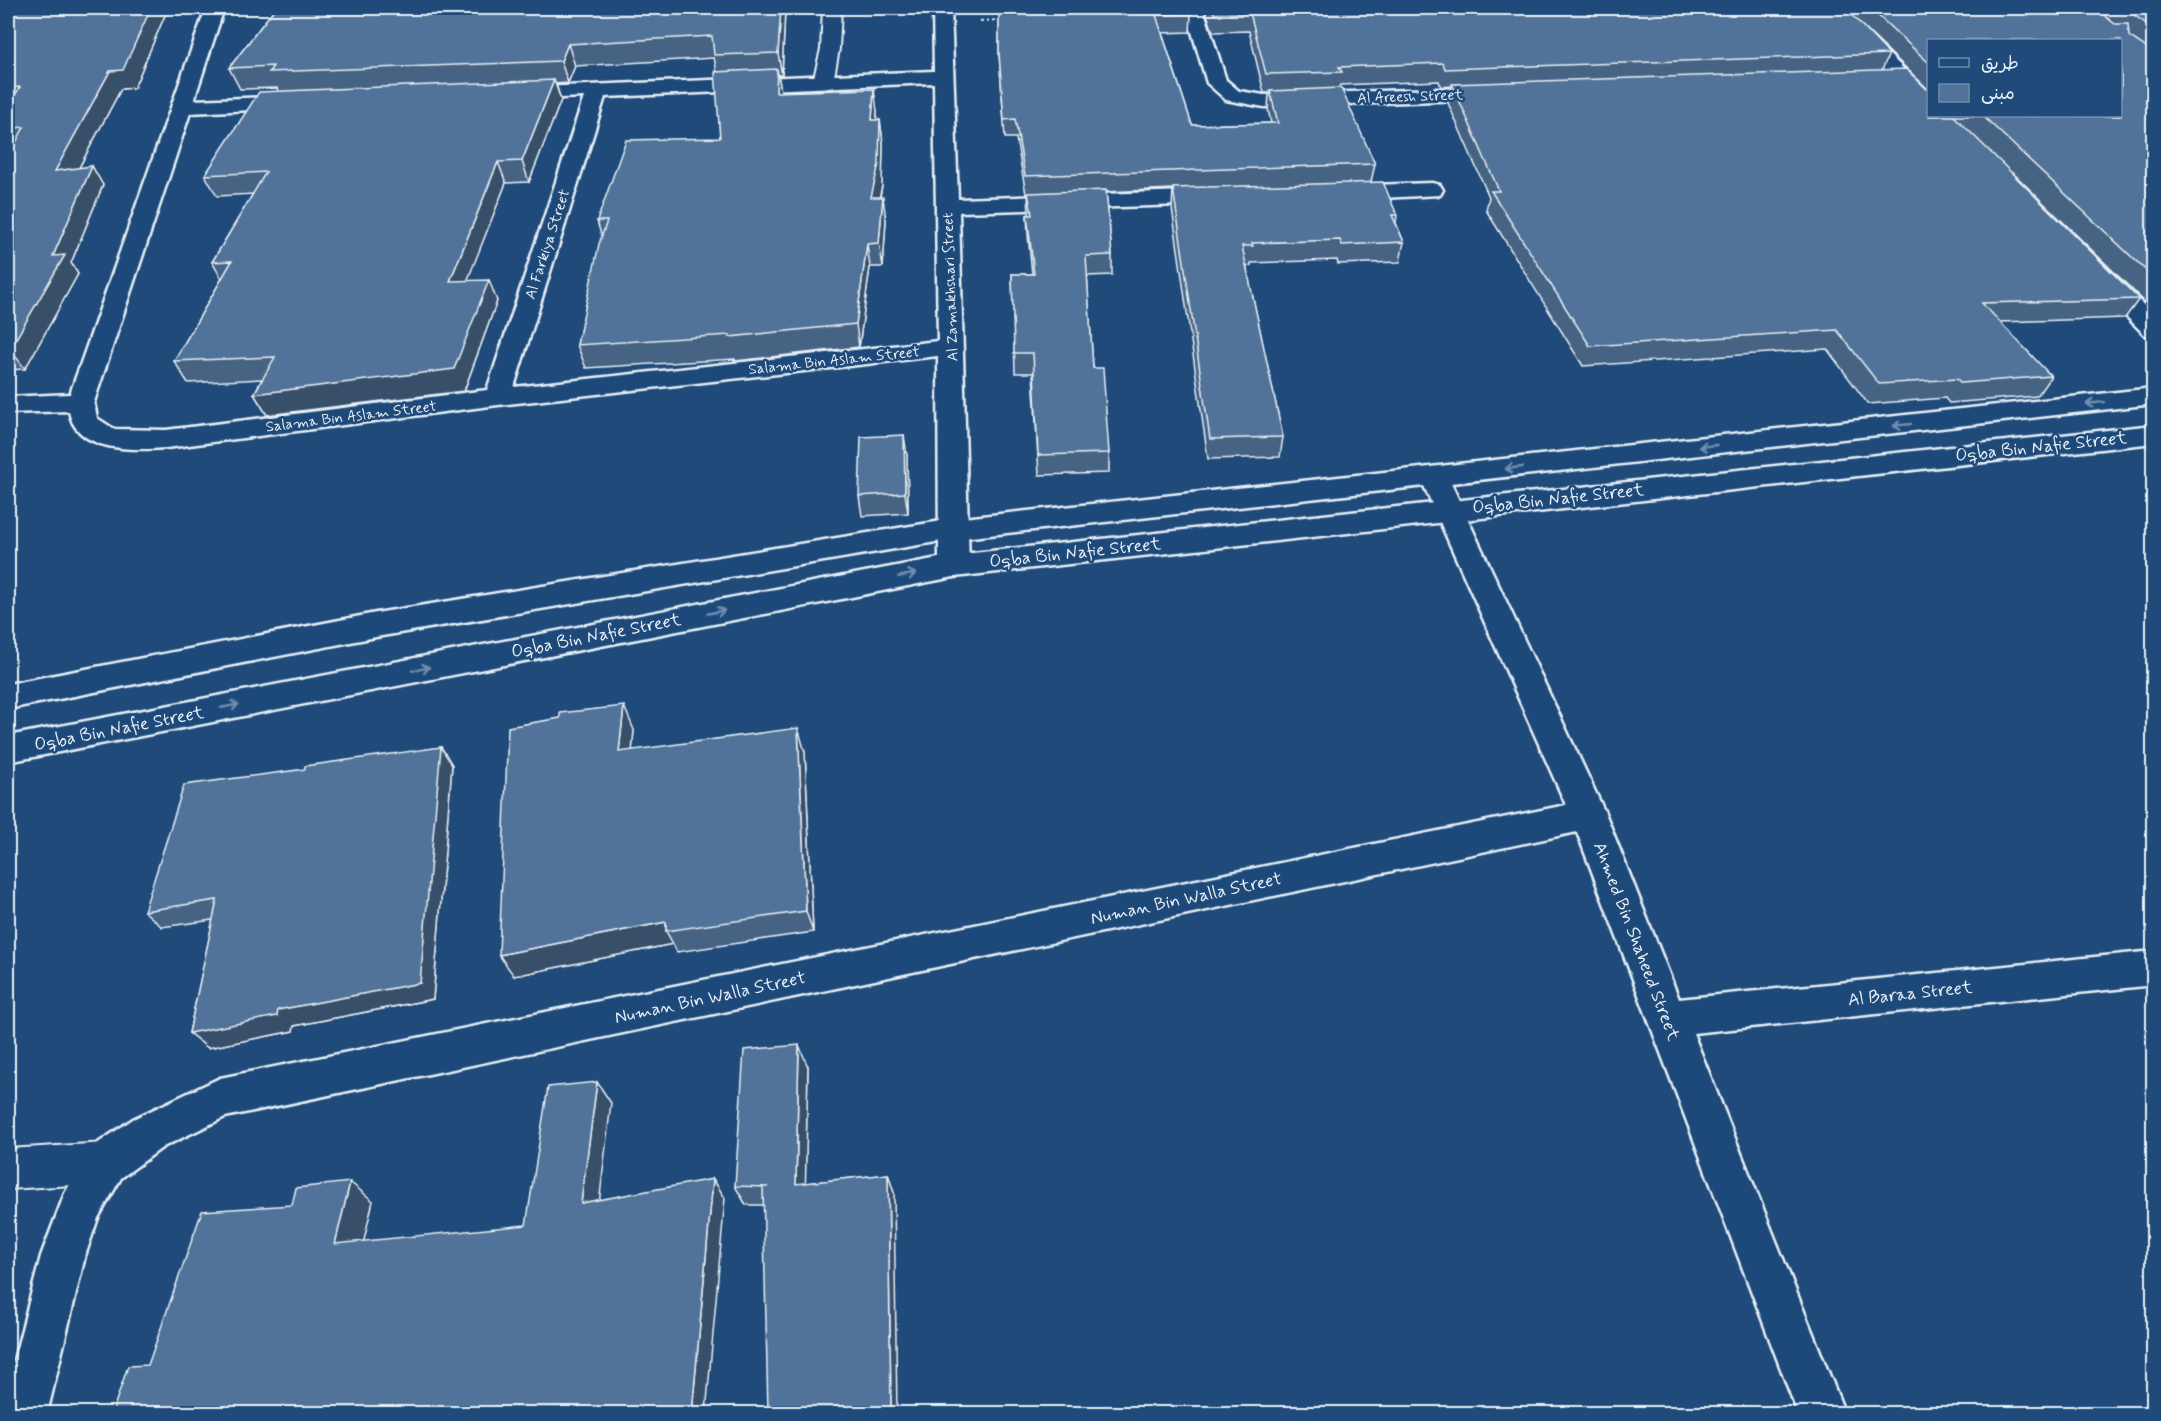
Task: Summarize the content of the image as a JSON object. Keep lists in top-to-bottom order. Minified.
{"streets":{"street":["Al Areesh Street","Al Farkiya Street","Al Zamakhshari Street","Salama Bin Aslam Street","Oqba Bin Nafie Street","Numan Bin Walla Street","Ahmed Bin Shaheed Street","Al Baraa Street"]},"crossings":[["Al Farkiya Street","Salama Bin Aslam Street"],["Al Zamakhshari Street","Salama Bin Aslam Street"],["Al Zamakhshari Street","Oqba Bin Nafie Street"],["Oqba Bin Nafie Street","Ahmed Bin Shaheed Street"],["Numan Bin Walla Street","Ahmed Bin Shaheed Street"],["Ahmed Bin Shaheed Street","Al Baraa Street"]],"legend":["طريق","مبنى"]}
